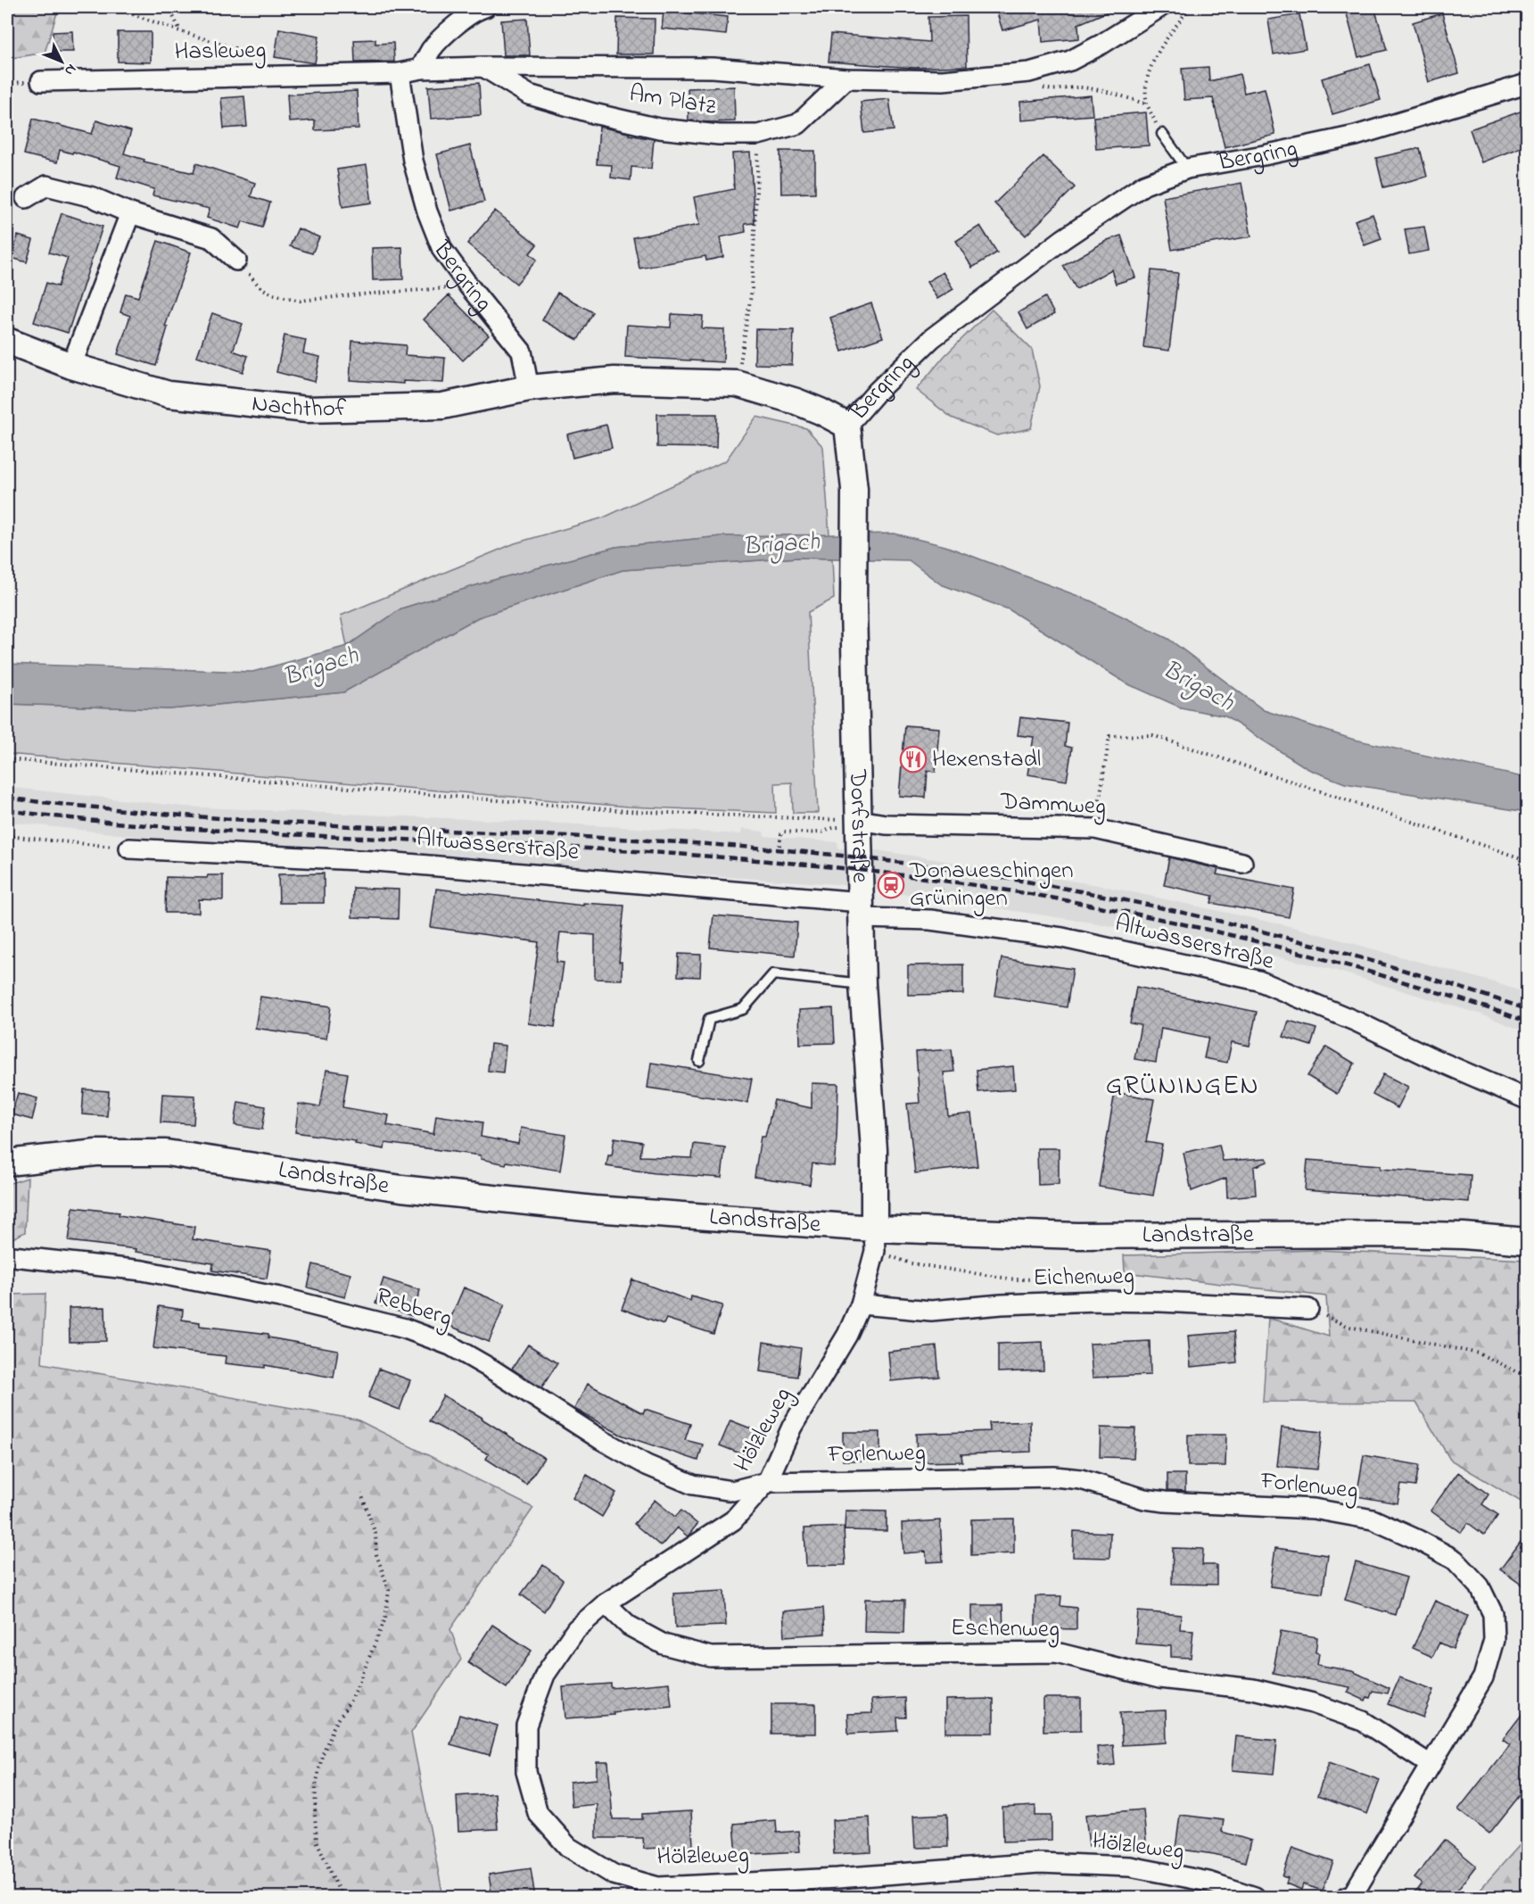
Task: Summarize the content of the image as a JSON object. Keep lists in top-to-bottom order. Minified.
{"streets":{"street":["Hasleweg","Am Platz","Bergring","Nachthof","Dammweg","Dorfstraße","Altwasserstraße","Landstraße","Eichenweg","Rebberg","Hölzleweg","Forlenweg","Eschenweg"]},"crossings":[["Hasleweg","Am Platz"],["Hasleweg","Bergring"],["Am Platz","Bergring"],["Bergring","Nachthof"],["Bergring","Dorfstraße"],["Dammweg","Dorfstraße"],["Dorfstraße","Altwasserstraße"],["Dorfstraße","Landstraße"],["Dorfstraße","Hölzleweg"],["Landstraße","Hölzleweg"],["Eichenweg","Hölzleweg"],["Rebberg","Hölzleweg"],["Rebberg","Forlenweg"],["Hölzleweg","Forlenweg"],["Hölzleweg","Eschenweg"],["Forlenweg","Eschenweg"]],"districts":["GRÜNINGEN"],"water":["Brigach"],"places":{"restaurant":["Hexenstadl"],"station":["Donaueschingen Grüningen"]},"north":"bottom right"}
